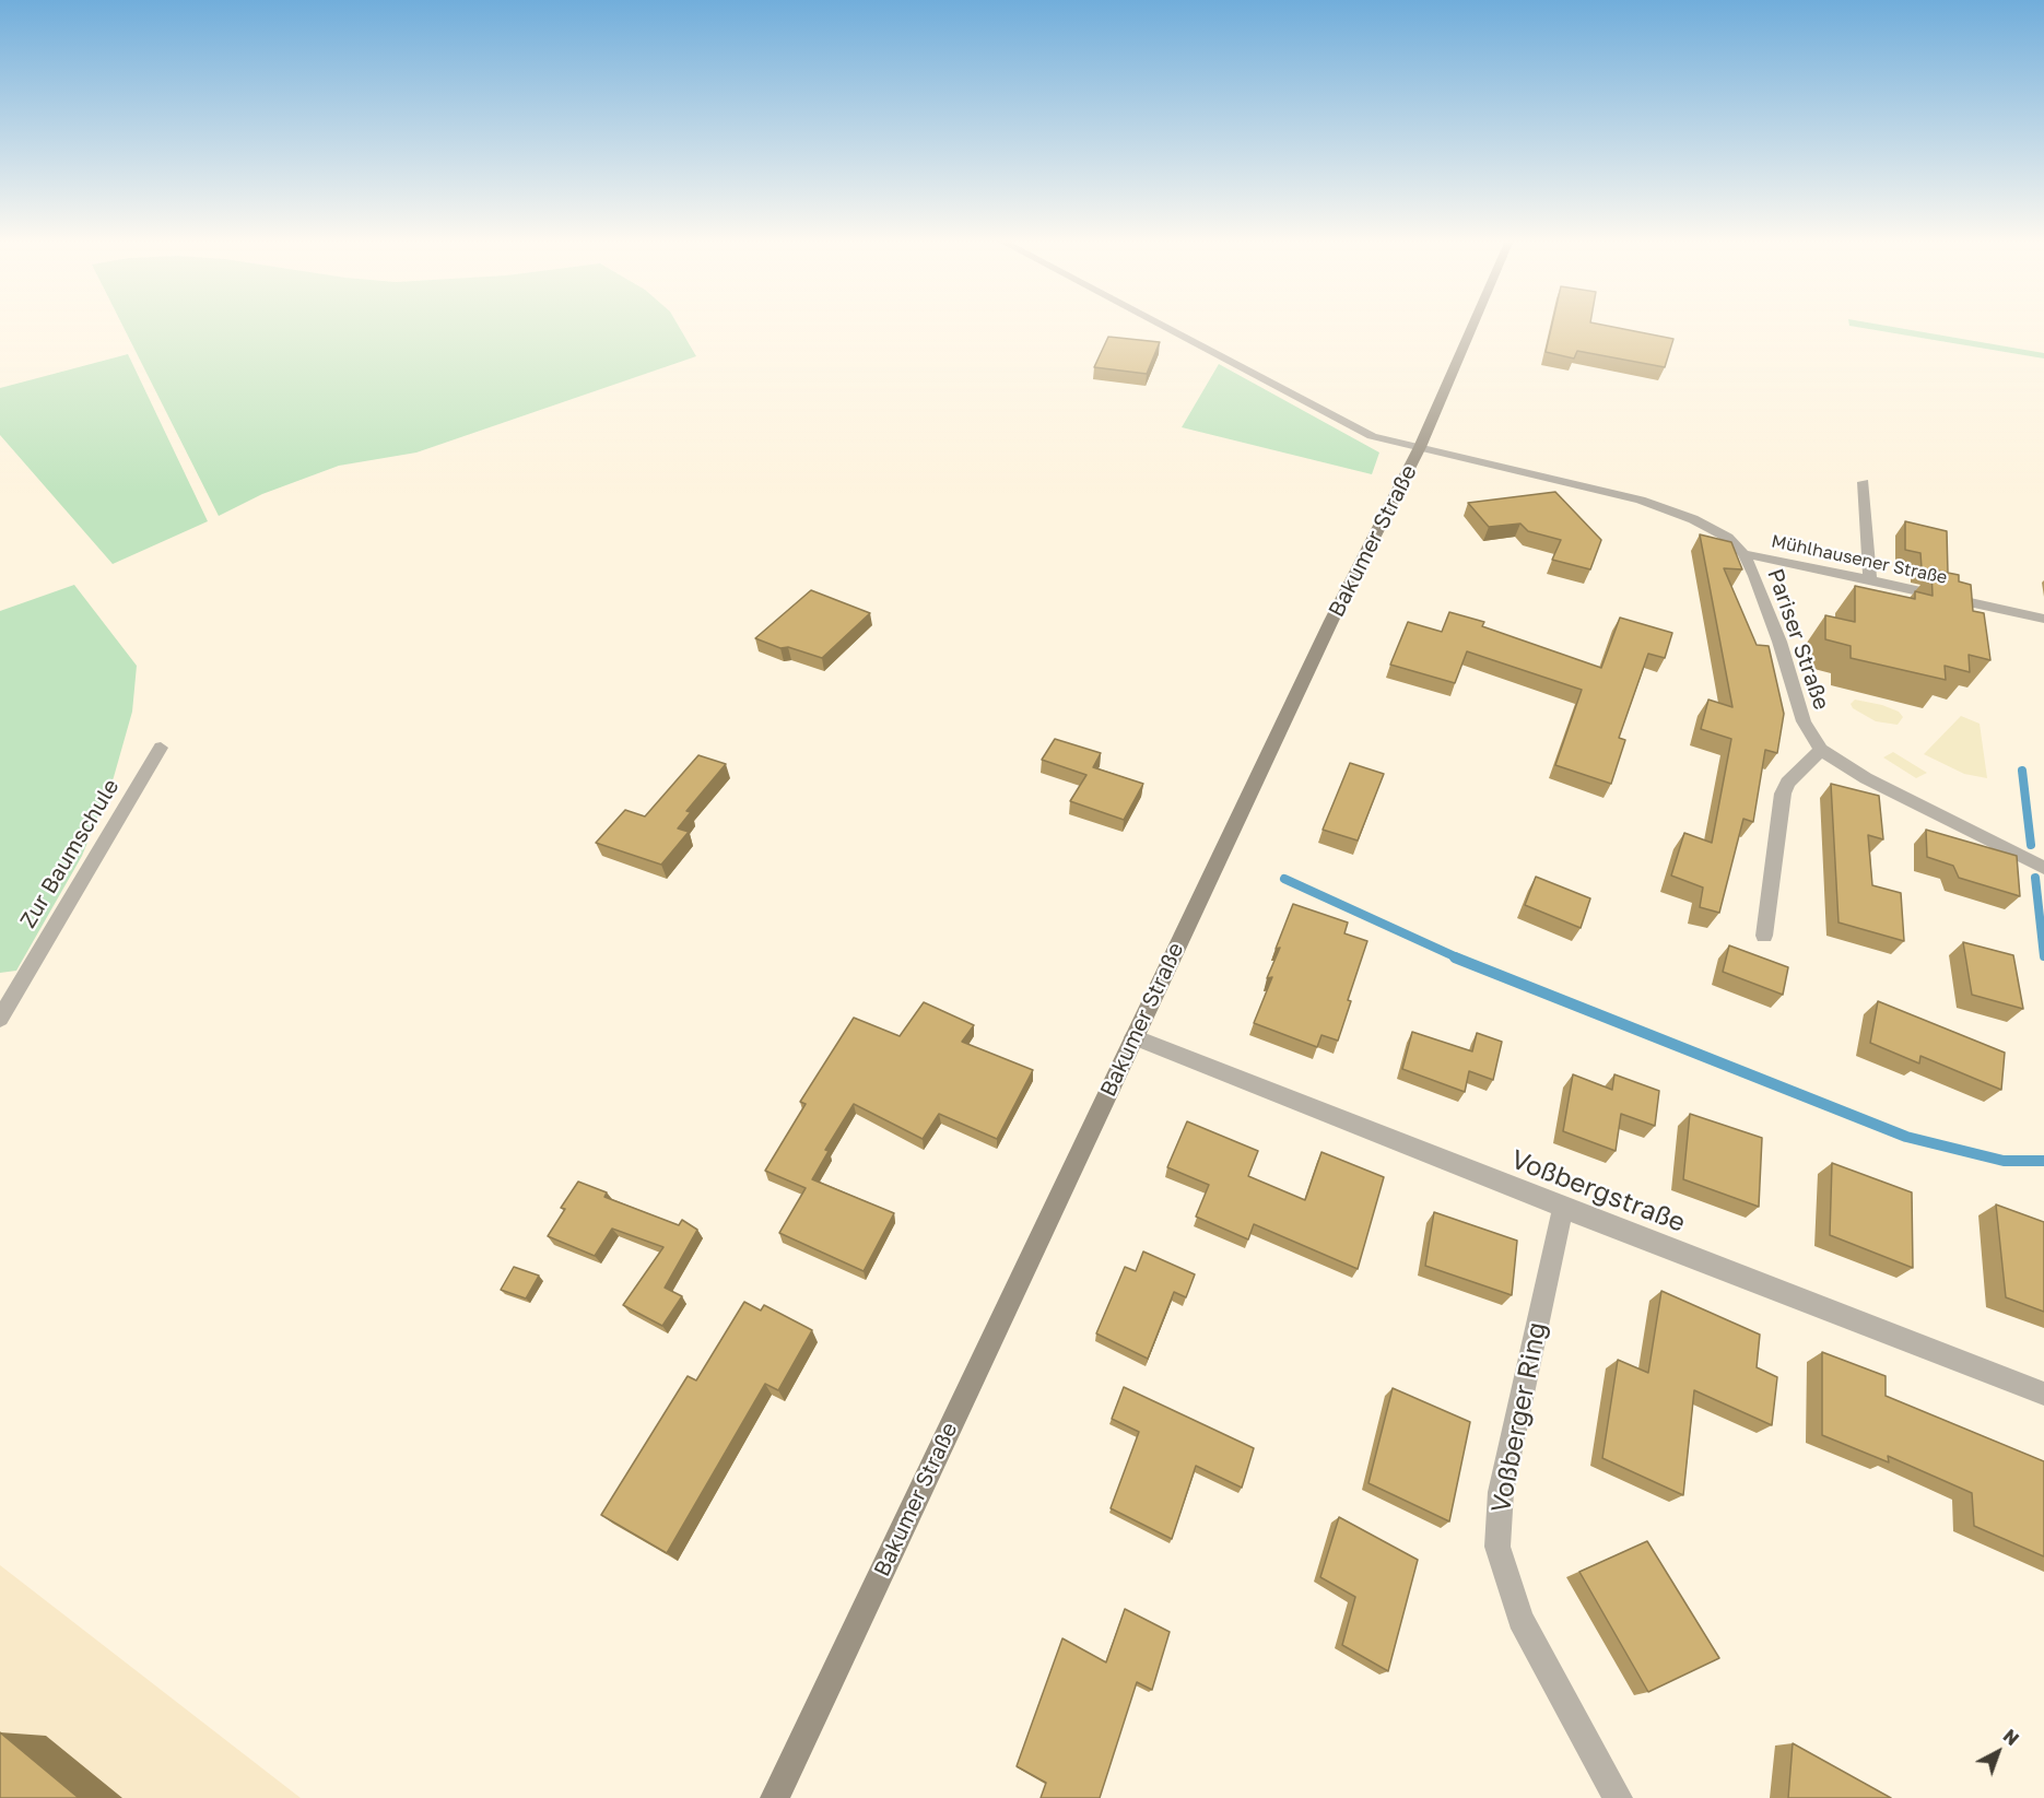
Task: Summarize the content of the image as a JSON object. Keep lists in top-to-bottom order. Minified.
{"streets":{"main road":["Bakumer Straße"],"street":["Mühlhausener Straße","Pariser Straße","Zur Baumschule","Voßbergstraße","Voßberger Ring"]},"crossings":[["Bakumer Straße","Pariser Straße"],["Bakumer Straße","Voßbergstraße"],["Mühlhausener Straße","Pariser Straße"],["Voßbergstraße","Voßberger Ring"]],"north":"top right"}
